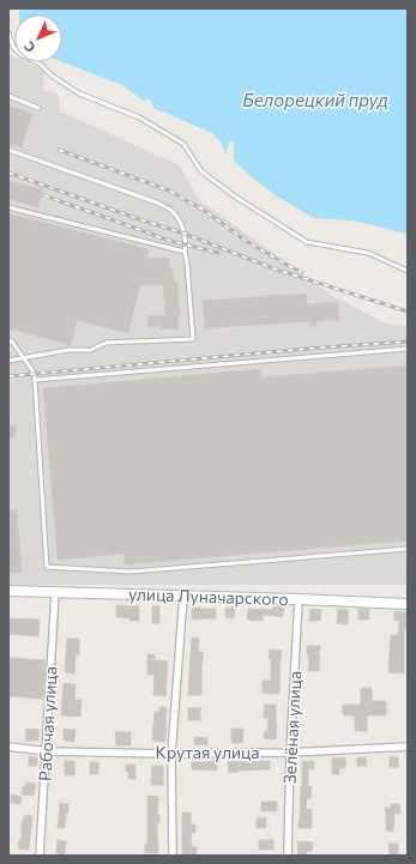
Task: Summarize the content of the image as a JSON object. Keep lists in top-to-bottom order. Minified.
{"streets":{"street":["улица Луначарского","Рабочая улица","Зелёная улица","Крутая улица"]},"crossings":[["улица Луначарского","Рабочая улица"],["улица Луначарского","Зелёная улица"],["Рабочая улица","Крутая улица"],["Зелёная улица","Крутая улица"]],"water":["Белорецкий пруд"],"north":"bottom left"}
